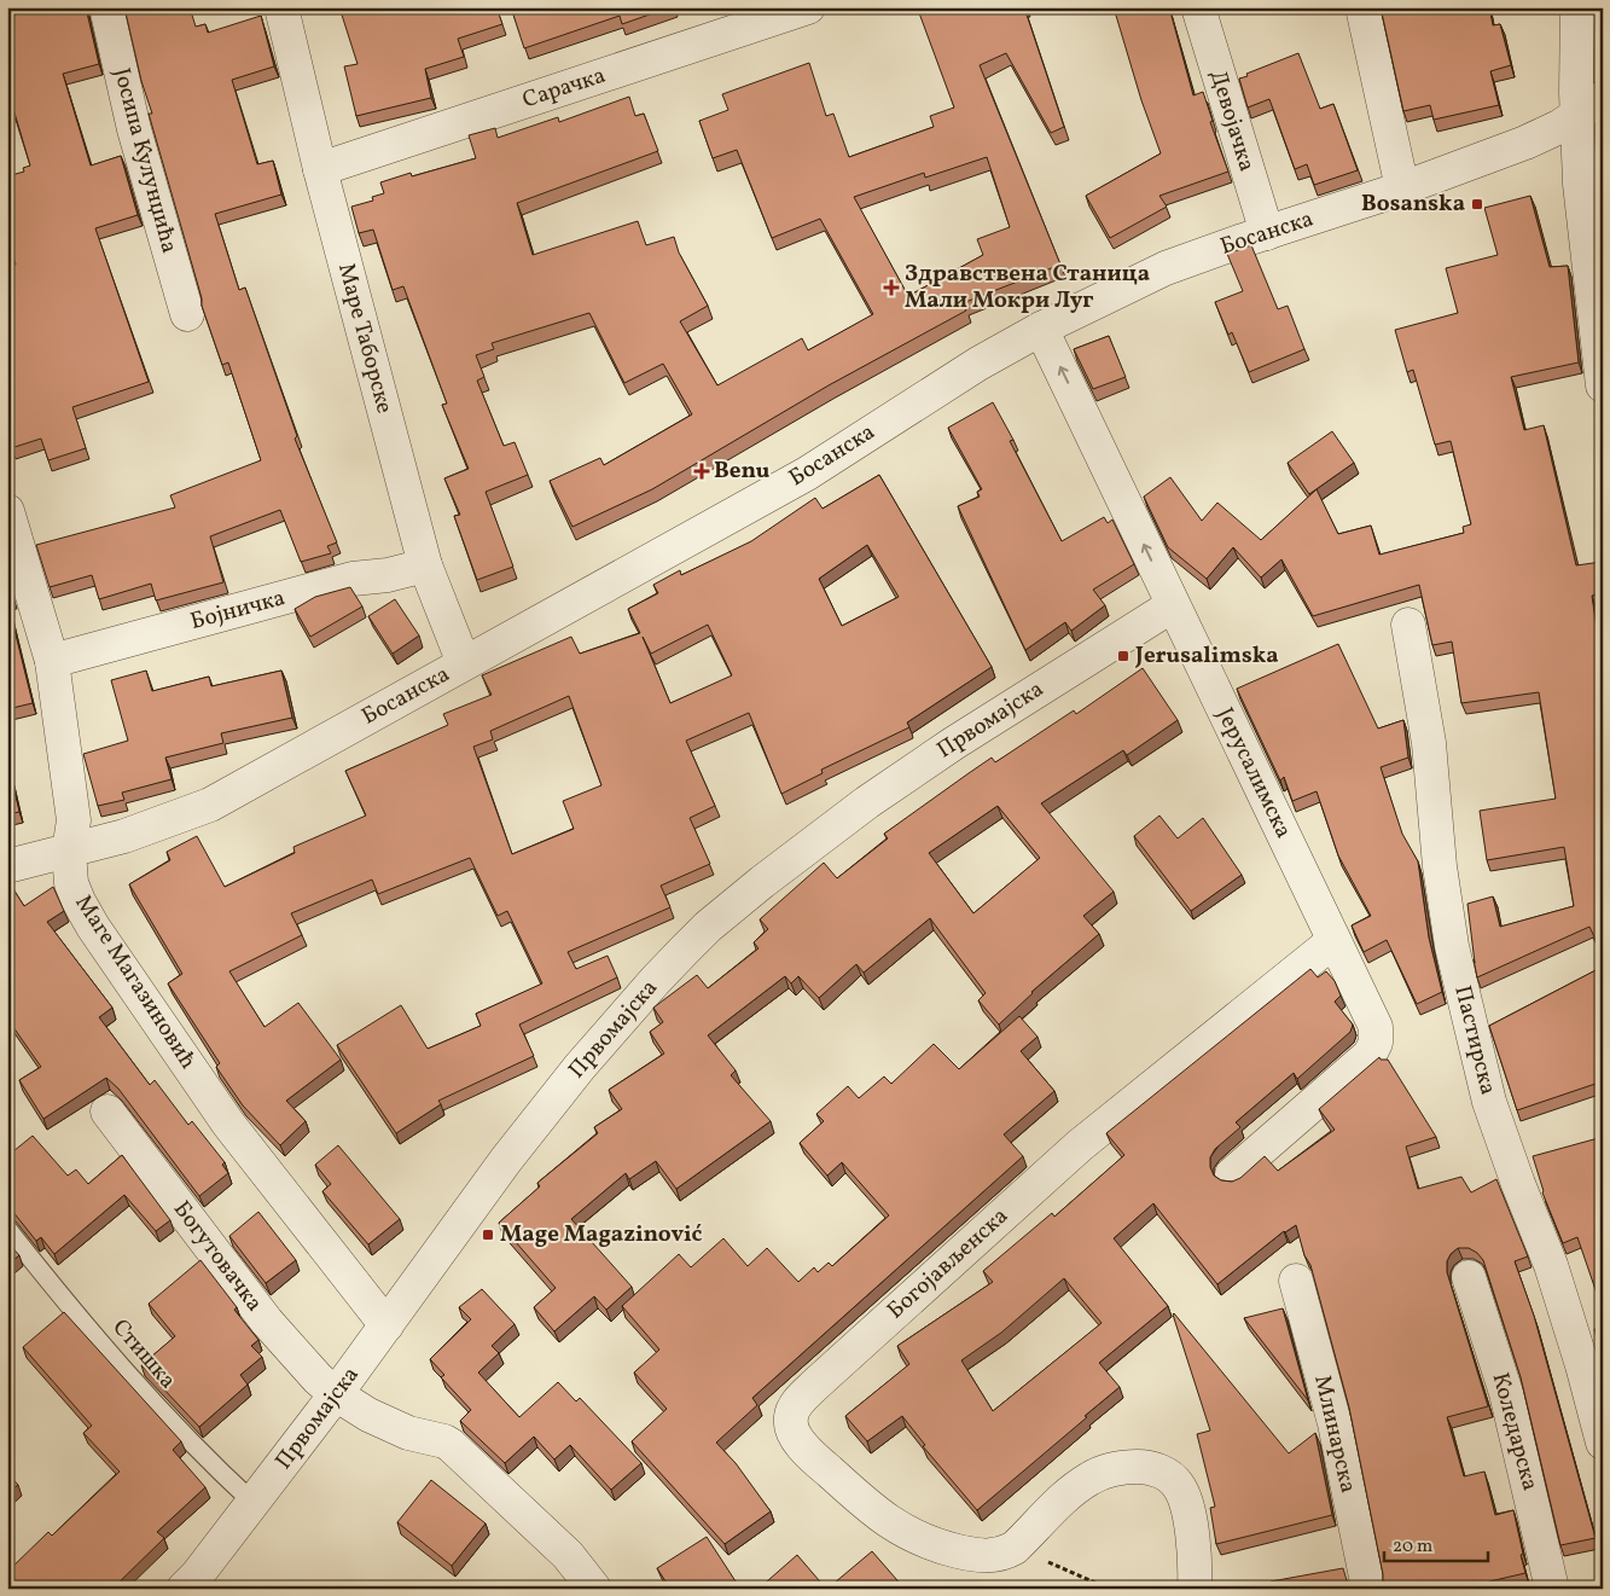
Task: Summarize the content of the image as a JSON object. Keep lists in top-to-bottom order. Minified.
{"streets":{"street":["Сарачка","Девојачка","Јосипа Кулунџића","Босанска","Маре Таборске","Бојничка","Првомајска","Јерусалимска","Маге Магазиновић","Пастирска","Богутовачка","Богојављенска","Коледарска","Млинарска"],"lane":["Стишка"]},"crossings":[["Сарачка","Маре Таборске"],["Девојачка","Босанска"],["Босанска","Маре Таборске"],["Босанска","Јерусалимска"],["Босанска","Маге Магазиновић"],["Маре Таборске","Бојничка"],["Бојничка","Маге Магазиновић"],["Првомајска","Јерусалимска"],["Првомајска","Маге Магазиновић"],["Првомајска","Богутовачка"],["Првомајска","Стишка"],["Јерусалимска","Богојављенска"]],"places":{"transit":["Bosanska","Jerusalimska","Mage Magazinović"],"health":["Здравствена Станица Мали Мокри Луг","Benu"]},"scale_bar":"20 m"}
